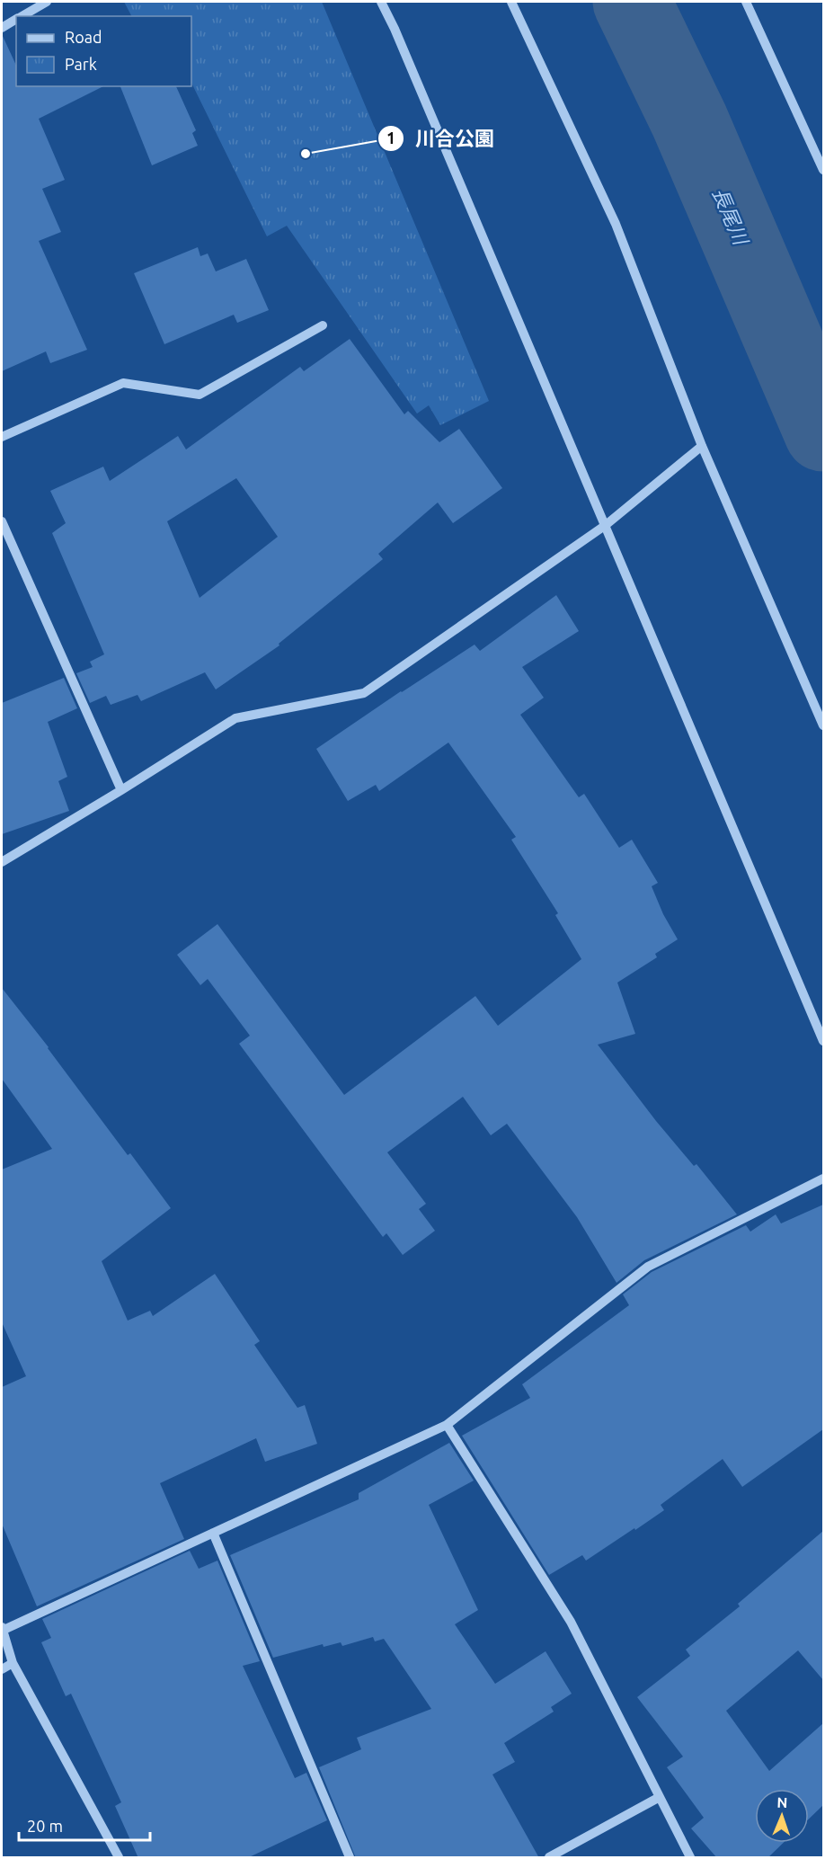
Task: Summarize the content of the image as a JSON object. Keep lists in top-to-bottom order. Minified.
{"water":["長尾川"],"places":["川合公園"],"legend":["Road","Park"],"scale_bar":"20 m","north":"top"}
